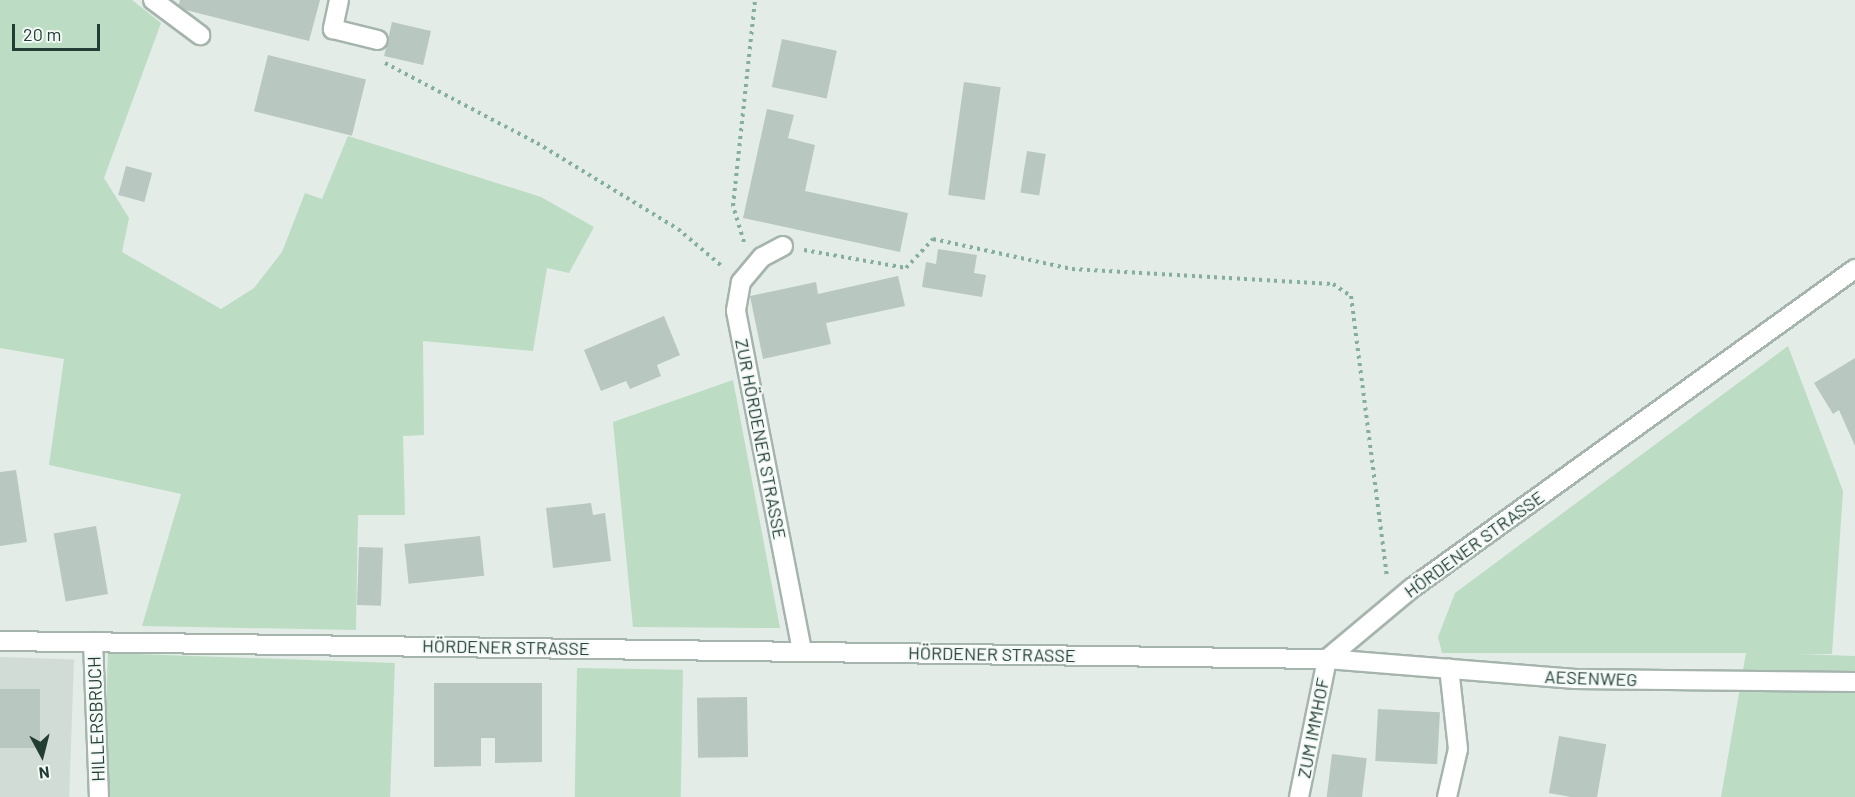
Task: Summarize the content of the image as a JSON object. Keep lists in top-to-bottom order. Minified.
{"streets":{"street":["ZUR HÖRDENER STRASSE","HÖRDENER STRASSE","AESENWEG","HILLERSBRUCH","ZUM IMMHOF"]},"crossings":[["ZUR HÖRDENER STRASSE","HÖRDENER STRASSE"],["HÖRDENER STRASSE","AESENWEG"],["HÖRDENER STRASSE","HILLERSBRUCH"],["HÖRDENER STRASSE","ZUM IMMHOF"],["AESENWEG","ZUM IMMHOF"]],"scale_bar":"20 m","north":"bottom"}
